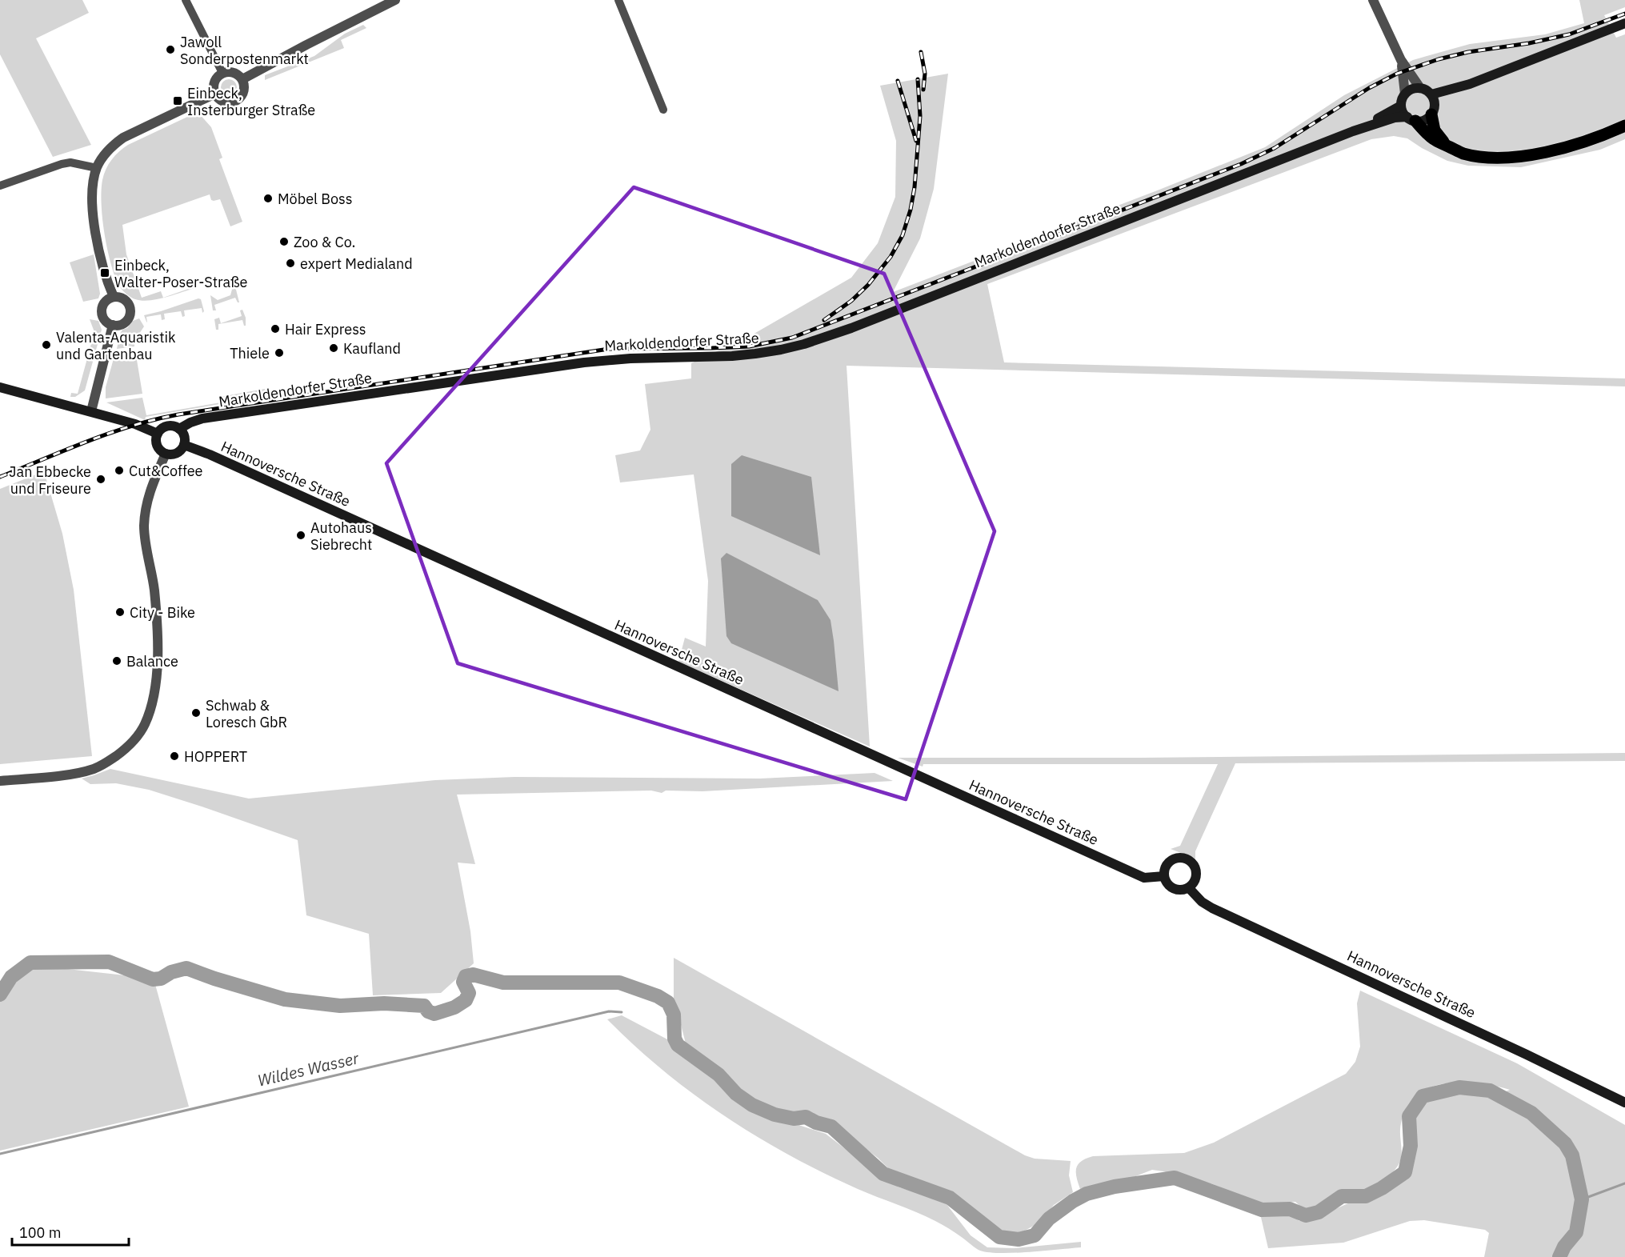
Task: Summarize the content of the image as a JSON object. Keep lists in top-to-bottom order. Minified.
{"streets":{"main road":["Markoldendorfer Straße","Hannoversche Straße"]},"crossings":[["Markoldendorfer Straße","Hannoversche Straße"]],"water":["Wildes Wasser"],"places":{"other":["Jawoll Sonderpostenmarkt","Möbel Boss","Zoo & Co.","expert Medialand","Hair Express","Valenta-Aquaristik und Gartenbau","Kaufland","Thiele","Cut&Coffee","Jan Ebbecke und Friseure","Autohaus Siebrecht","City - Bike","Balance","Schwab & Loresch GbR","HOPPERT"],"transit":["Einbeck, Insterburger Straße","Einbeck, Walter-Poser-Straße"]},"scale_bar":"100 m"}
